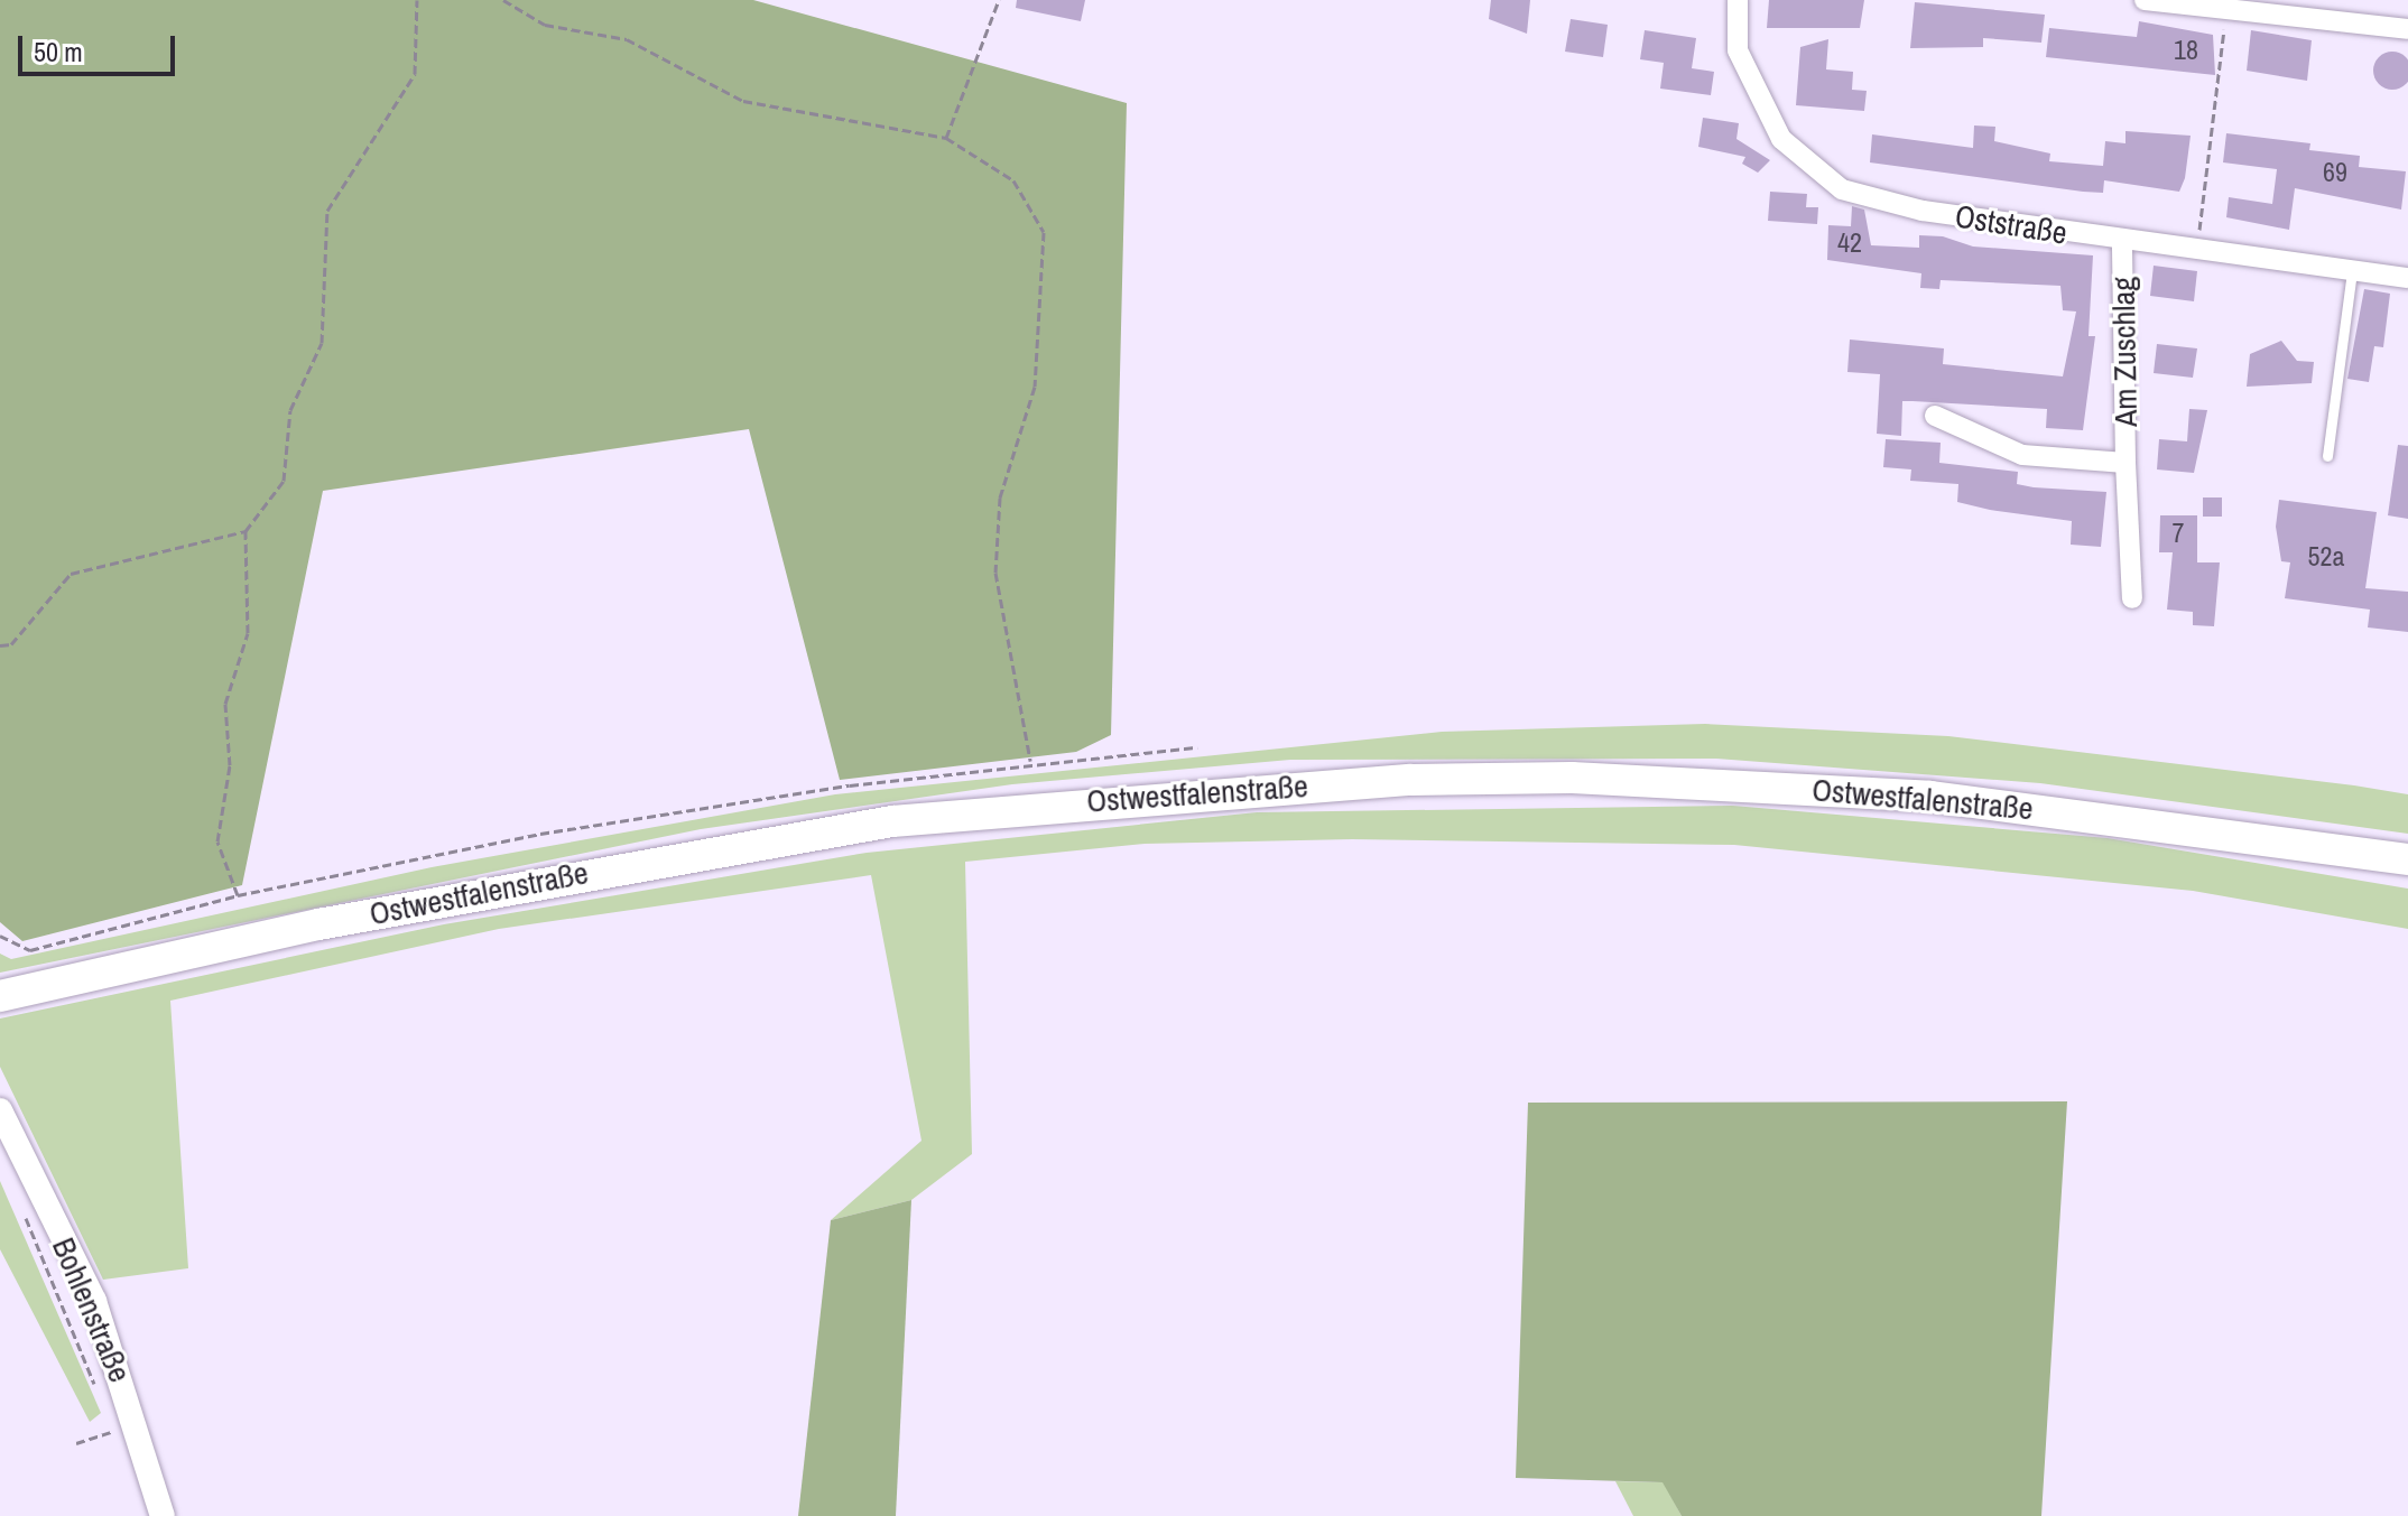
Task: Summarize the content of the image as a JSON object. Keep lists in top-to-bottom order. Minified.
{"streets":{"main road":["Ostwestfalenstraße"],"street":["Oststraße","Am Zuschlag","Bohlenstraße"]},"crossings":[["Oststraße","Am Zuschlag"]],"house_numbers":["18","69","42","7","52a"],"scale_bar":"50 m"}
